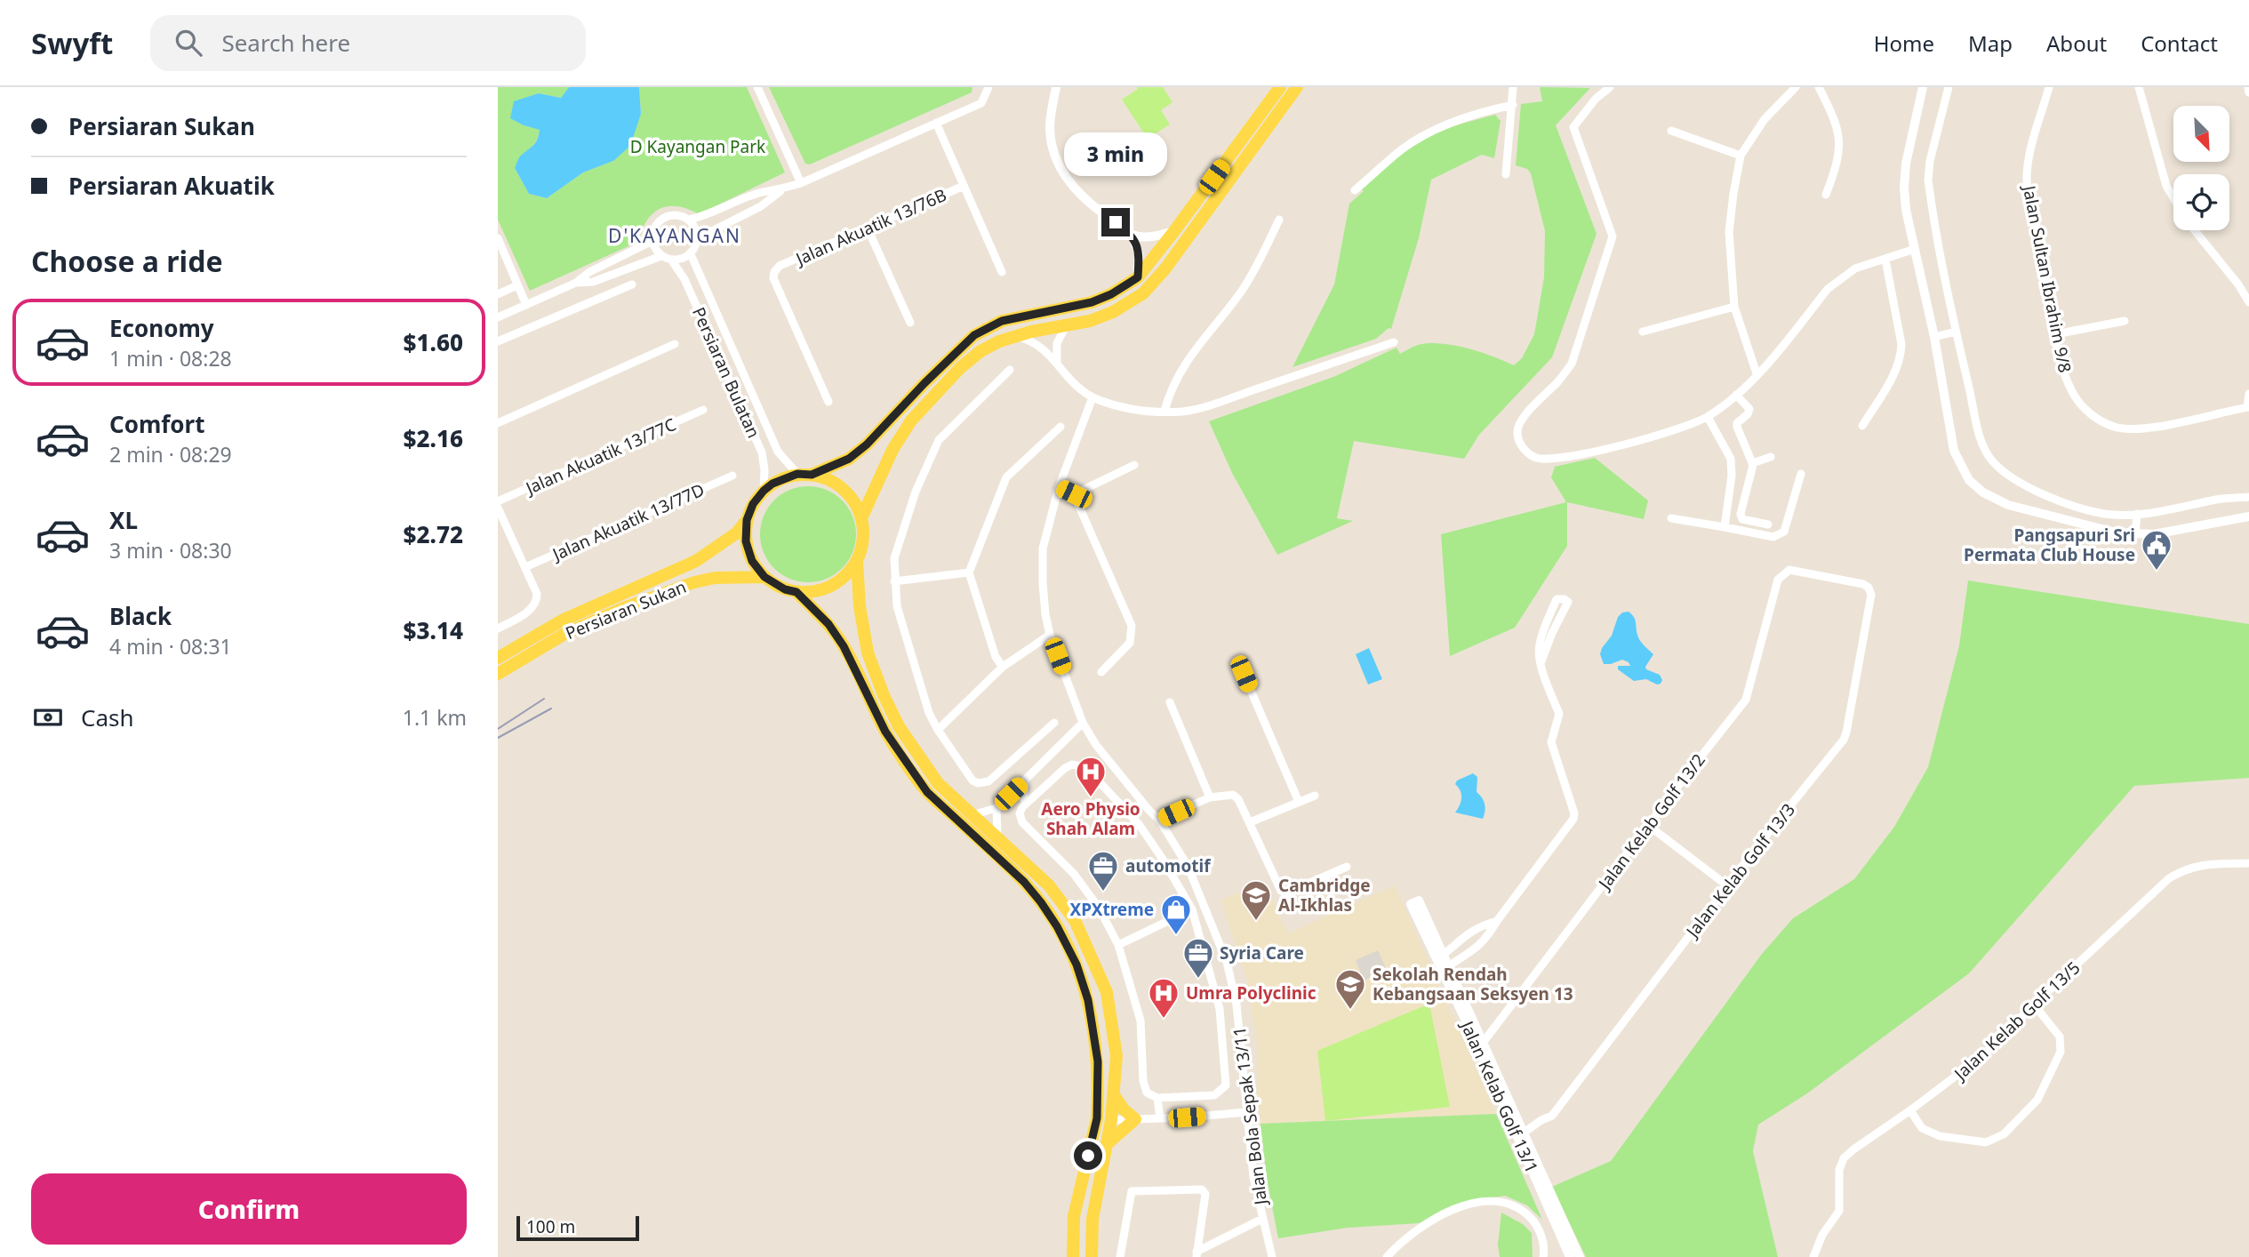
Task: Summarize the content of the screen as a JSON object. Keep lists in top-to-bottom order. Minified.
{"streets":{"main road":["Persiaran Sukan"],"street":["Jalan Akuatik 13/76B","Jalan Sultan Ibrahim 9/8","Persiaran Bulatan","Jalan Akuatik 13/77C","Jalan Akuatik 13/77D","Jalan Kelab Golf 13/2","Jalan Kelab Golf 13/3","Jalan Kelab Golf 13/5","Jalan Kelab Golf 13/1","Jalan Bola Sepak 13/11"]},"crossings":[["Persiaran Bulatan","Persiaran Sukan"],["Jalan Kelab Golf 13/2","Jalan Kelab Golf 13/3"],["Jalan Kelab Golf 13/2","Jalan Kelab Golf 13/1"],["Jalan Kelab Golf 13/3","Jalan Kelab Golf 13/1"]],"districts":["D'KAYANGAN"],"parks":["D Kayangan Park"],"places":{"public building":["Pangsapuri Sri Permata Club House"],"hospital":["Aero Physio Shah Alam","Umra Polyclinic"],"office":["automotif","Syria Care"],"school or university":["Cambridge Al-Ikhlas","Sekolah Rendah Kebangsaan Seksyen 13"],"shop":["XPXtreme"]},"scale_bar":"100 m","north":"bottom right","page":{"header":"Swyft","search":"Search here","nav":["Home","Map","About","Contact"],"banner":["Persiaran Sukan","Persiaran Akuatik"],"bubble":"3 min","heading":"Choose a ride","list":[{"name":"Economy","note":"1 min · 08:28","value":"$1.60"},{"name":"Comfort","note":"2 min · 08:29","value":"$2.16"},{"name":"XL","note":"3 min · 08:30","value":"$2.72"},{"name":"Black","note":"4 min · 08:31","value":"$3.14"}],"pay":["Cash","1.1 km"],"buttons":"Confirm","scale":"100 m"}}
